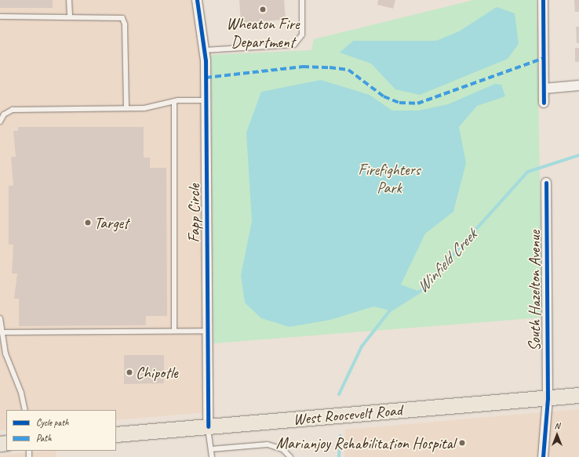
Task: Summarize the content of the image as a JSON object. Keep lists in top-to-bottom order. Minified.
{"streets":{"main road":["West Roosevelt Road"],"street":["Fapp Circle","South Hazelton Avenue"]},"crossings":[["Fapp Circle","West Roosevelt Road"],["South Hazelton Avenue","West Roosevelt Road"]],"water":["Winfield Creek"],"parks":["Firefighters Park"],"places":["Wheaton Fire Department","Target","Chipotle","Marianjoy Rehabilitation Hospital"],"legend":["Cycle path","Path"],"north":"top"}
